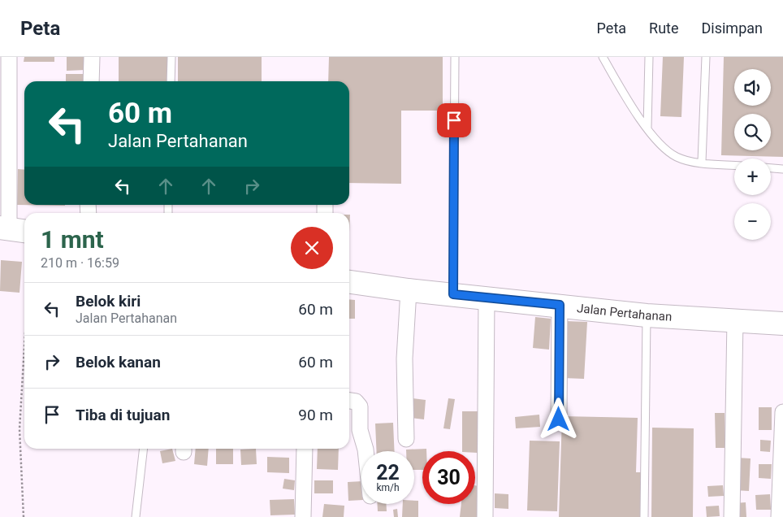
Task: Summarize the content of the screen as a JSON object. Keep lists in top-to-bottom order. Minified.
{"streets":{"main road":["Jalan Pertahanan"]},"page":{"header":"Peta","nav":["Peta","Rute","Disimpan"],"map_buttons":["+","−"],"turn":["60 m","Jalan Pertahanan"],"heading":["1 mnt","210 m · 16:59"],"list":[{"name":"Belok kiri","note":"Jalan Pertahanan","value":"60 m"},{"name":"Belok kanan","value":"60 m"},{"name":"Tiba di tujuan","value":"90 m"}],"speed":"22 km/h","limit":"30"}}
